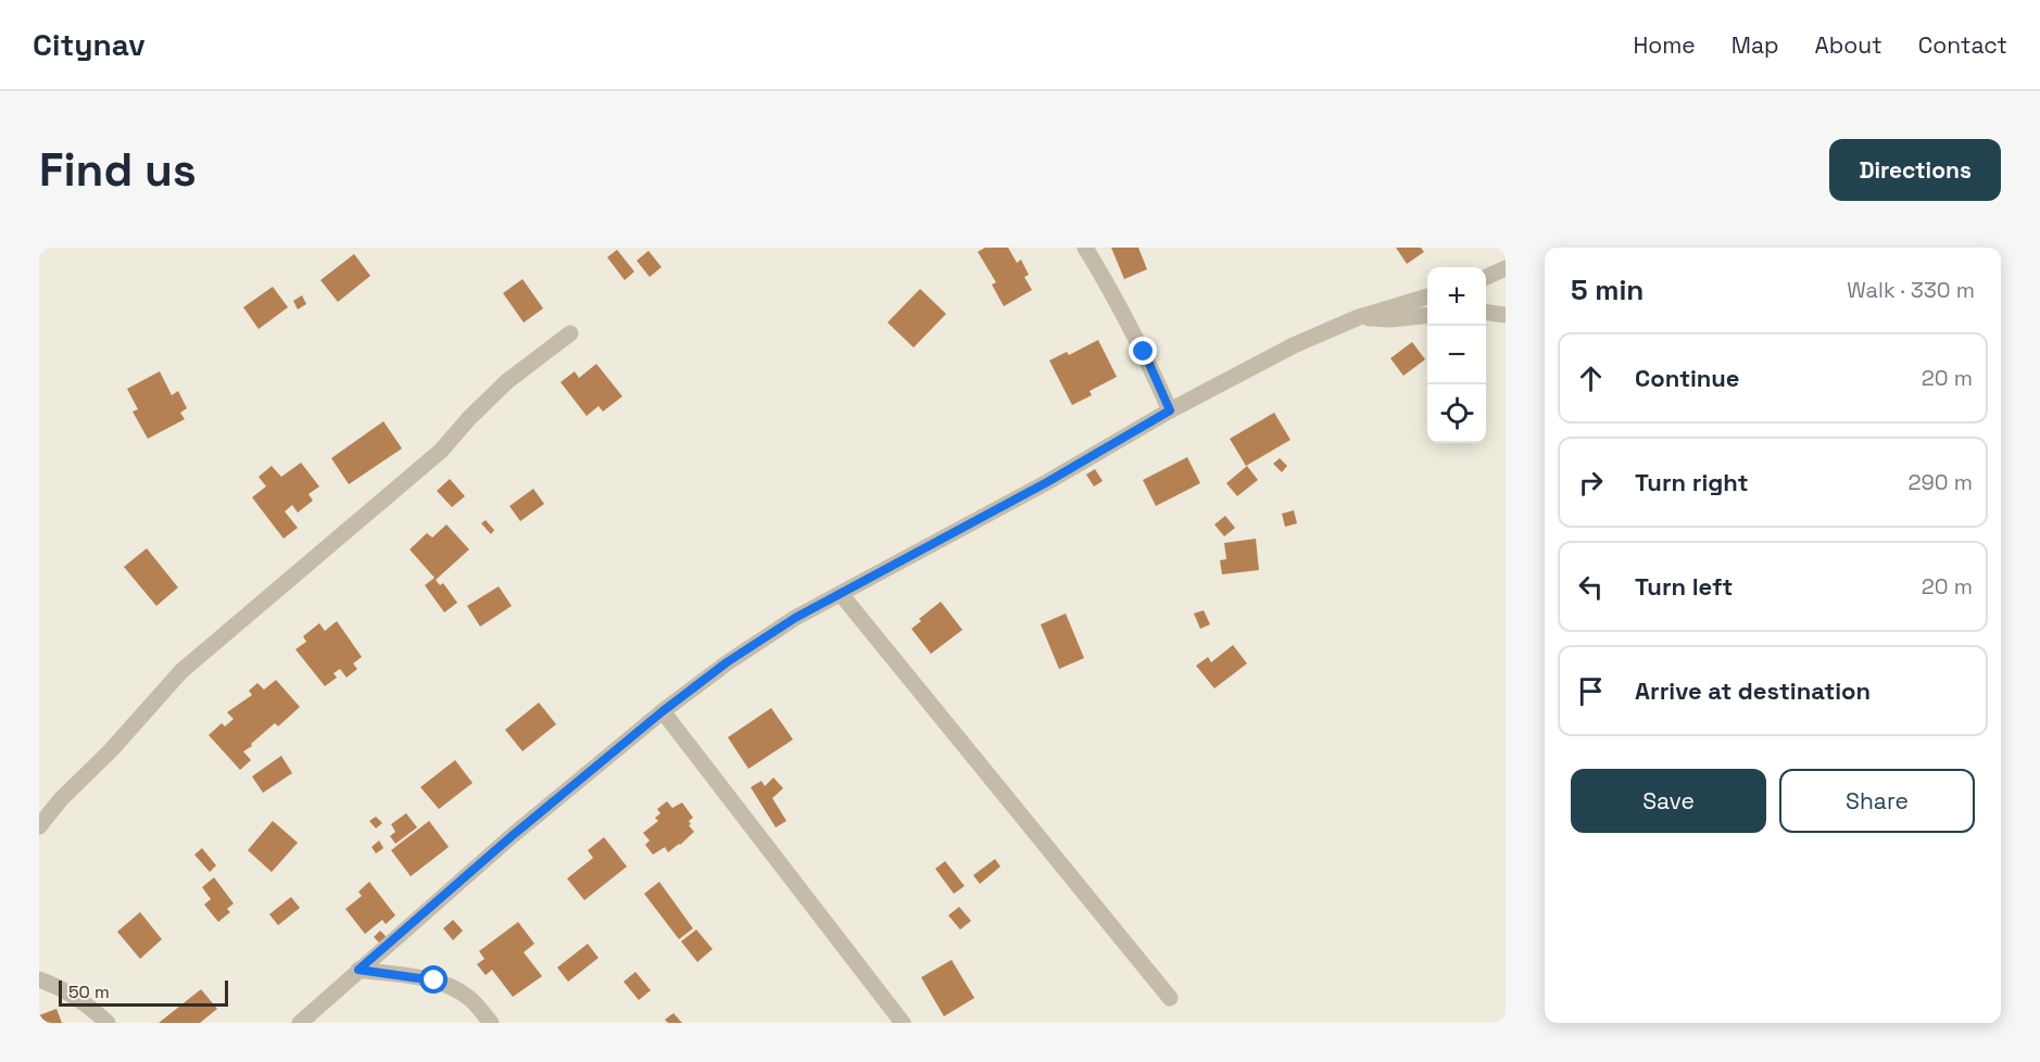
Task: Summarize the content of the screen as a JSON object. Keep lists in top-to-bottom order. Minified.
{"scale_bar":"50 m","page":{"header":"Citynav","nav":["Home","Map","About","Contact"],"buttons":["Directions",["Save","Share"]],"title":"Find us","heading":["5 min","Walk · 330 m"],"map_buttons":["+","−"],"list":[["Continue","20 m"],["Turn right","290 m"],["Turn left","20 m"],"Arrive at destination"],"scale":"50 m"}}
